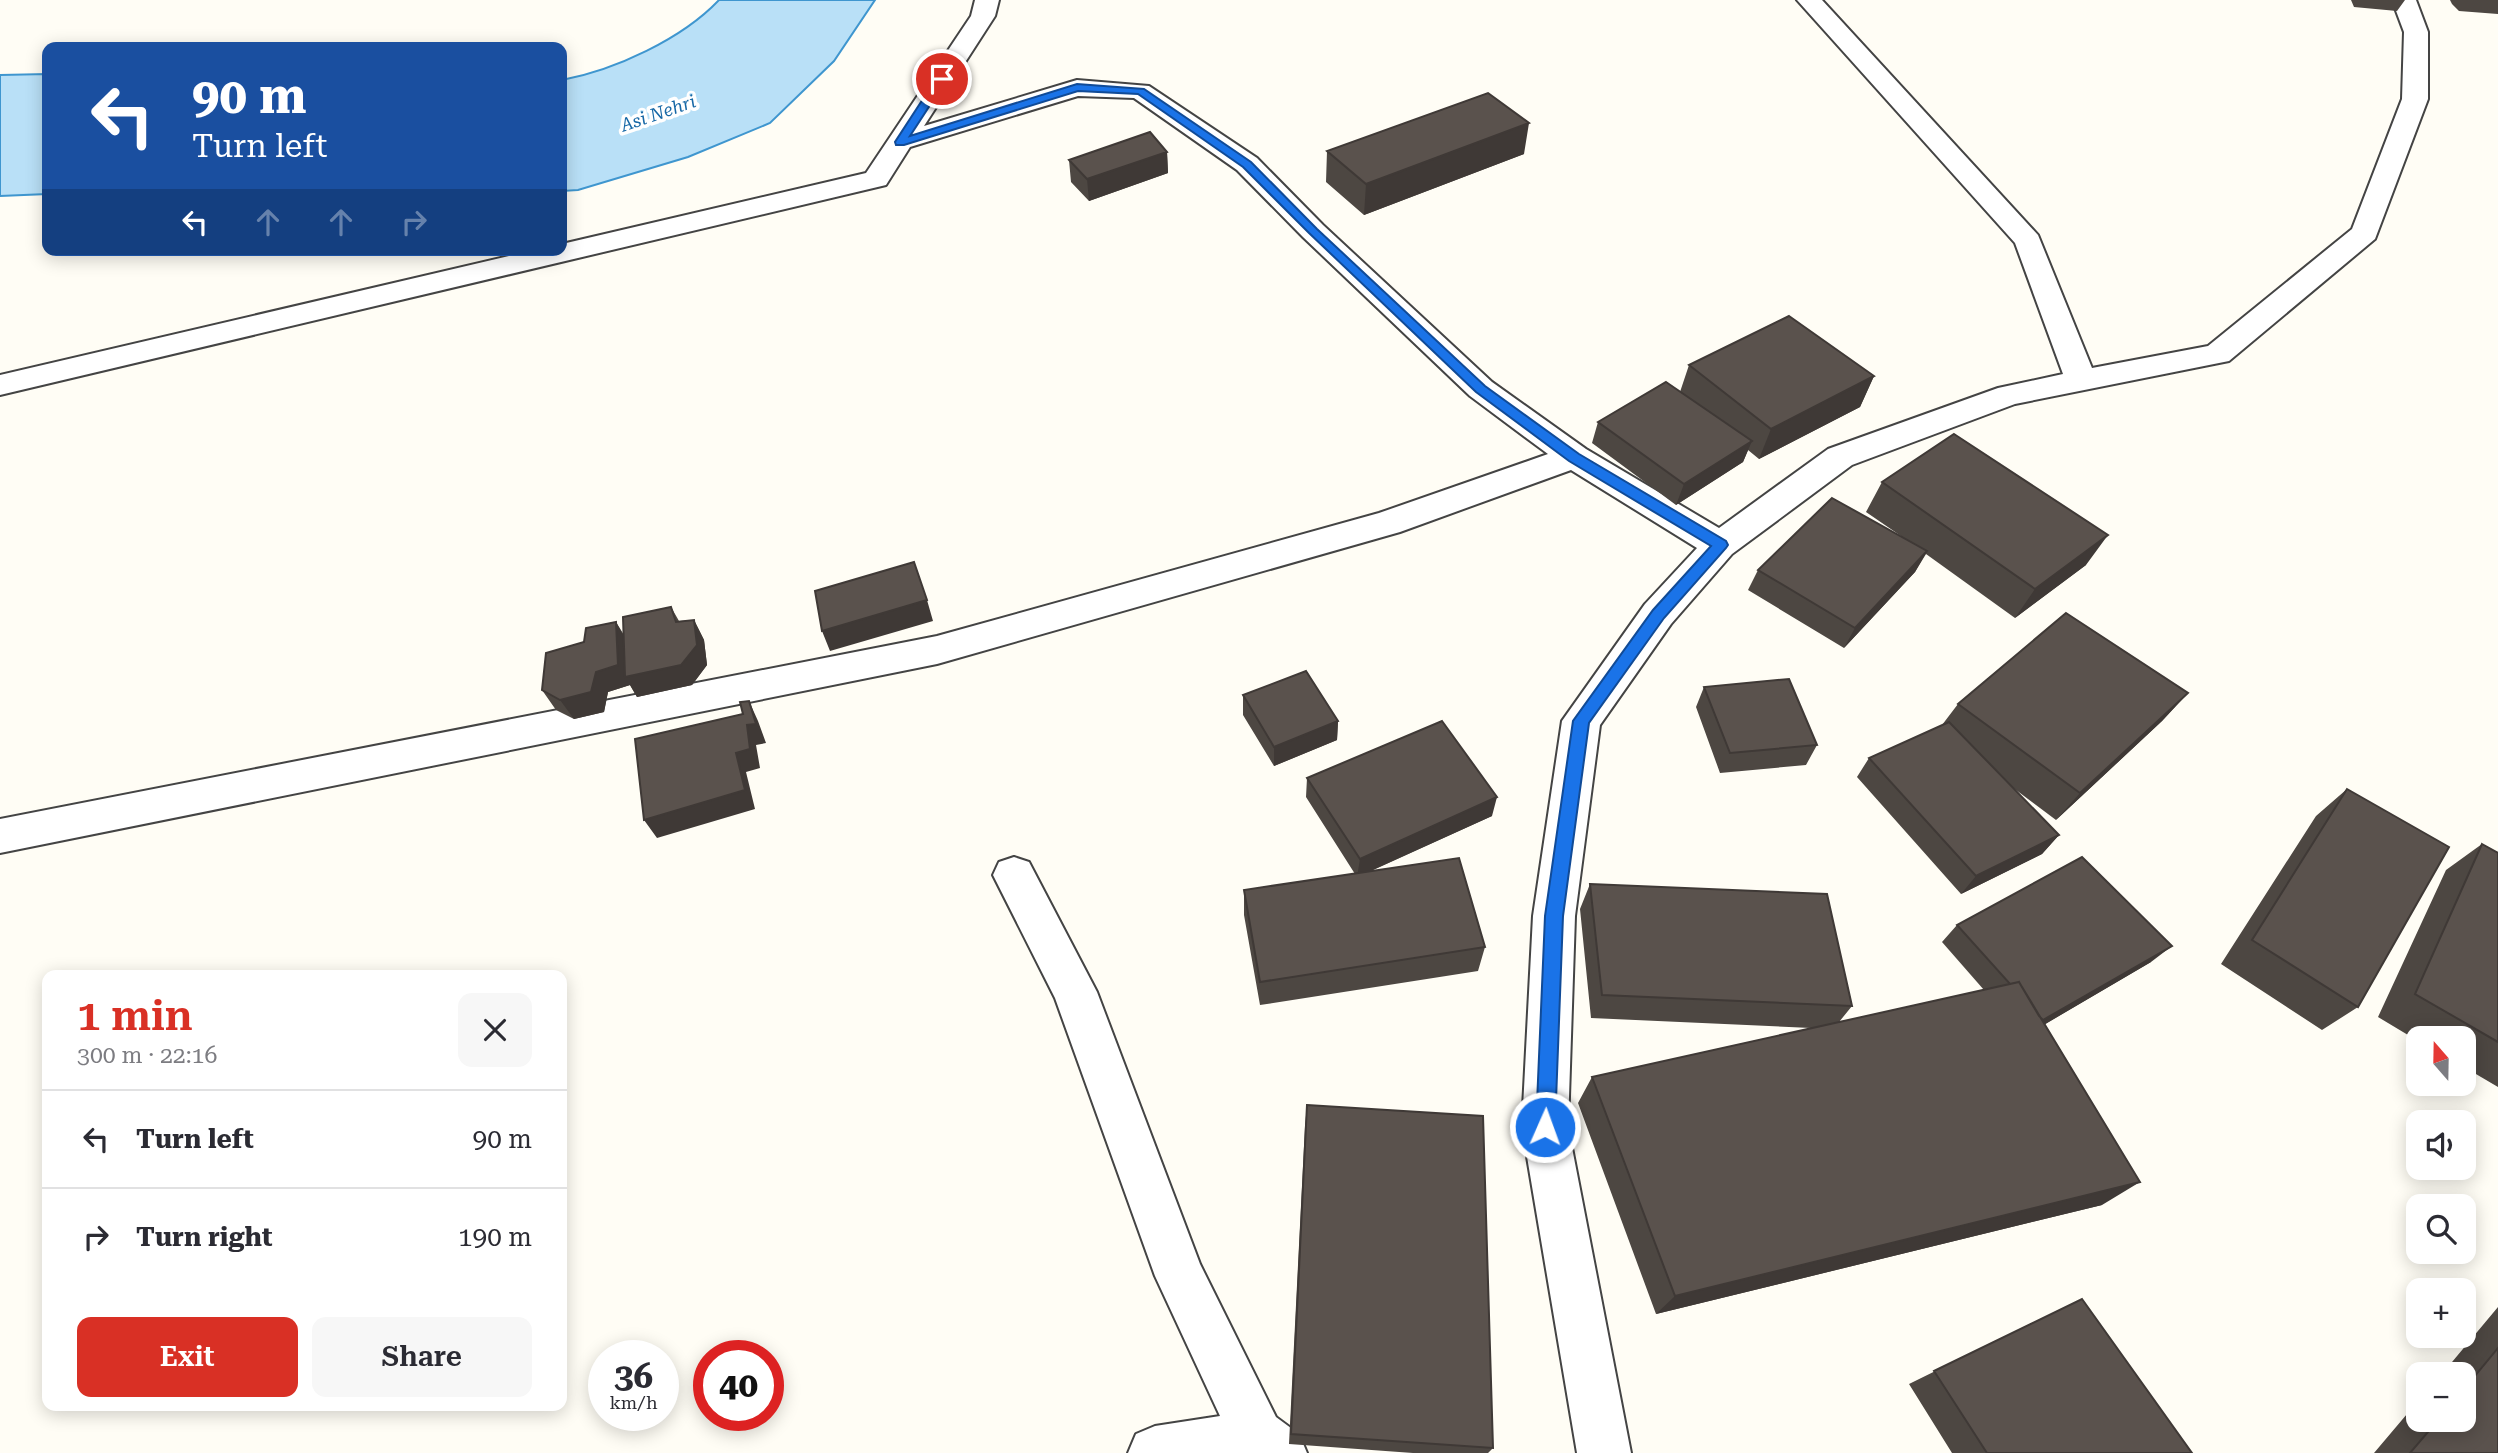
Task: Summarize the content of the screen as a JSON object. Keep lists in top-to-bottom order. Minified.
{"water":["Asi Nehri"],"north":"top","page":{"turn":["90 m","Turn left"],"heading":["1 min","300 m · 22:16"],"map_buttons":["+","−"],"list":[{"name":"Turn left","value":"90 m"},{"name":"Turn right","value":"190 m"}],"buttons":["Exit","Share"],"speed":"36 km/h","limit":"40"}}
